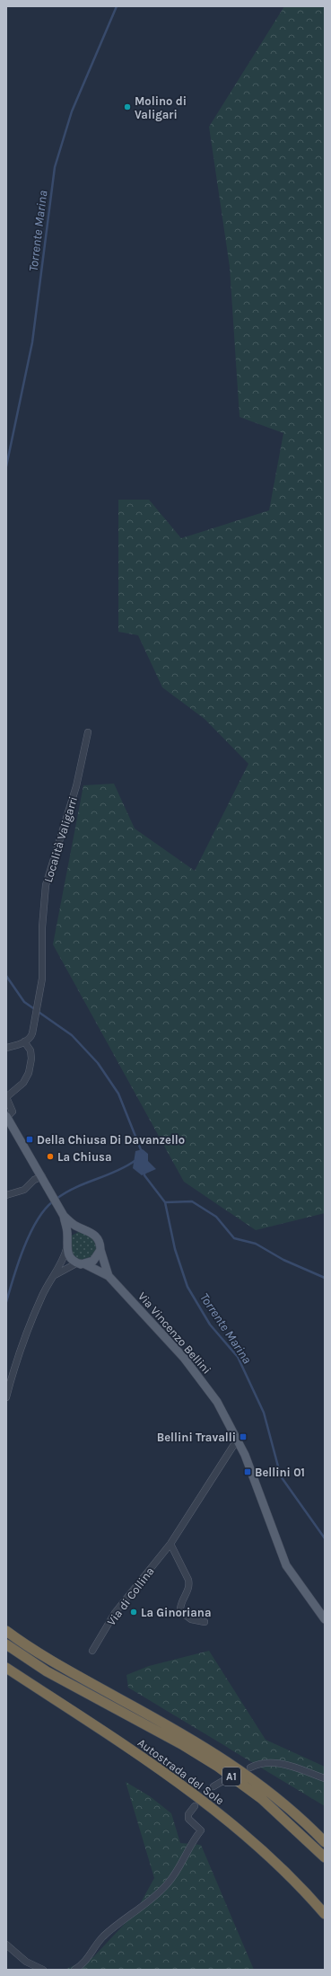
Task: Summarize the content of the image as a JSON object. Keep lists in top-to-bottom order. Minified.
{"streets":{"highway":["Autostrada del Sole","A1"],"main road":["Via Vincenzo Bellini"],"street":["Località Valigarri","Via di Collina"]},"crossings":[["Via Vincenzo Bellini","Via di Collina"]],"water":["Torrente Marina"],"places":{"other":["Molino di Valigari","La Chiusa","La Ginoriana"],"transit":["Della Chiusa Di Davanzello","Bellini Travalli","Bellini 01"]}}
